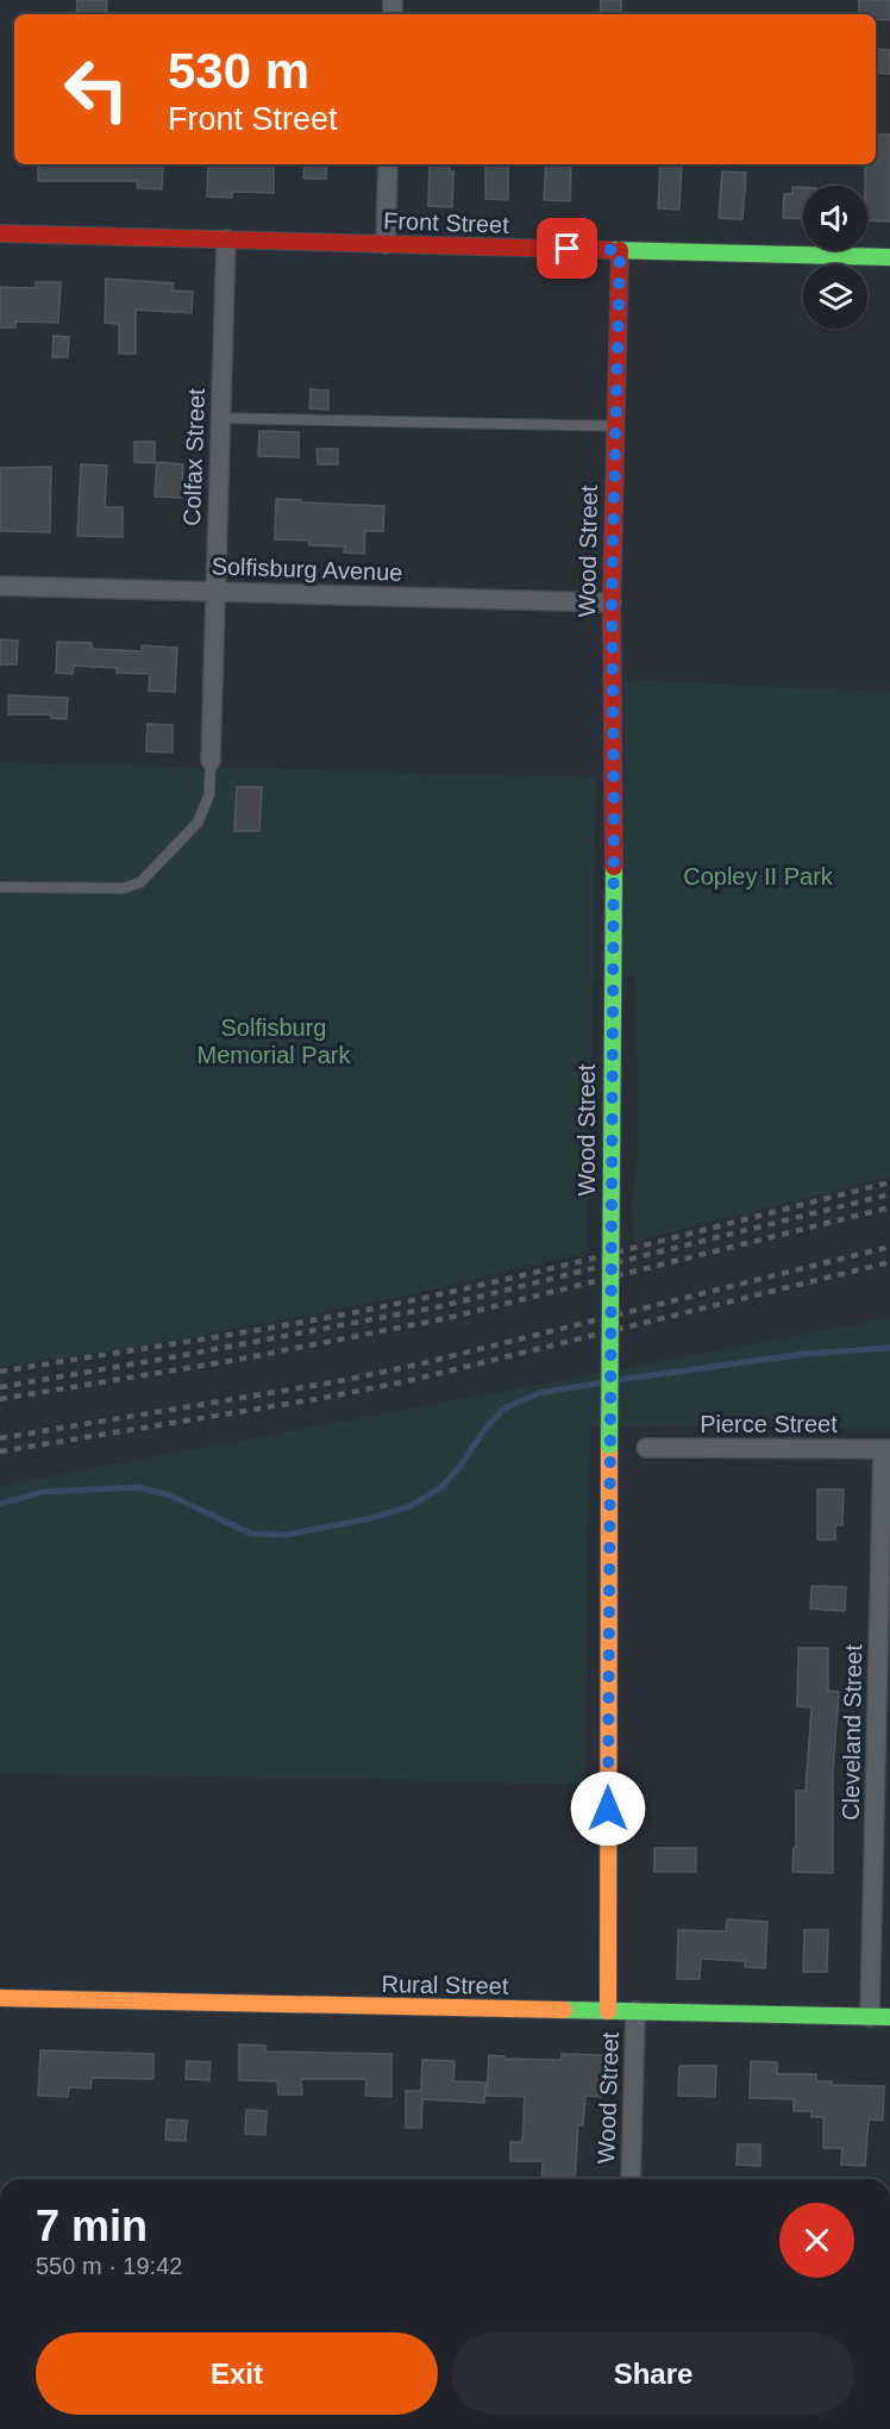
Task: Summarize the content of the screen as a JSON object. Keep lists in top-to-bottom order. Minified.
{"streets":{"street":["Front Street","Colfax Street","Wood Street","Solfisburg Avenue","Pierce Street","Cleveland Street","Rural Street"]},"crossings":[["Front Street","Colfax Street"],["Front Street","Wood Street"],["Colfax Street","Solfisburg Avenue"],["Wood Street","Solfisburg Avenue"],["Wood Street","Rural Street"],["Pierce Street","Cleveland Street"],["Cleveland Street","Rural Street"]],"parks":["Copley II Park","Solfisburg Memorial Park"],"page":{"turn":["530 m","Front Street"],"heading":["7 min","550 m · 19:42"],"buttons":["Exit","Share"]}}
